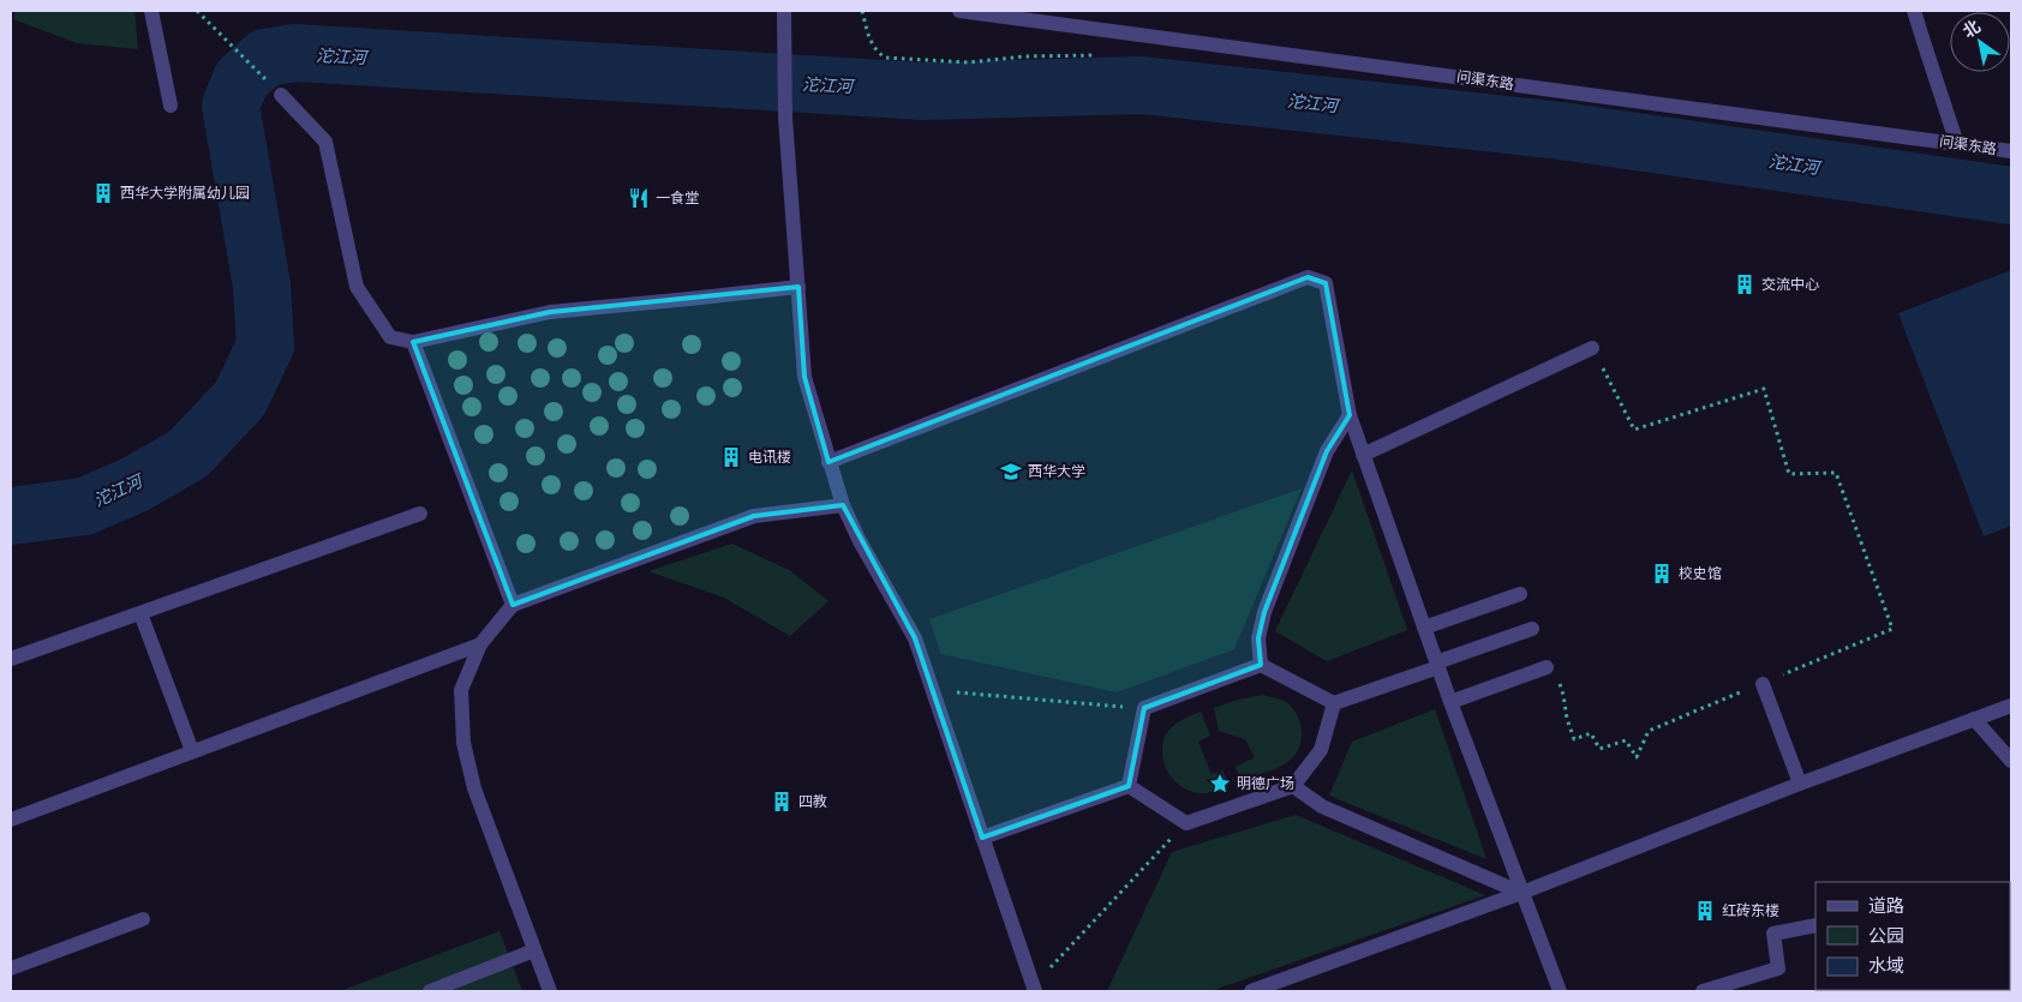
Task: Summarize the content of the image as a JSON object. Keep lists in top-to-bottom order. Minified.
{"streets":{"street":["问渠东路"]},"water":["沱江河"],"places":{"building":["西华大学附属幼儿园","交流中心","电讯楼","校史馆","四教","红砖东楼"],"restaurant":["一食堂"],"school or university":["西华大学"],"place":["明德广场"]},"legend":["道路","公园","水域"],"north":"top left"}
